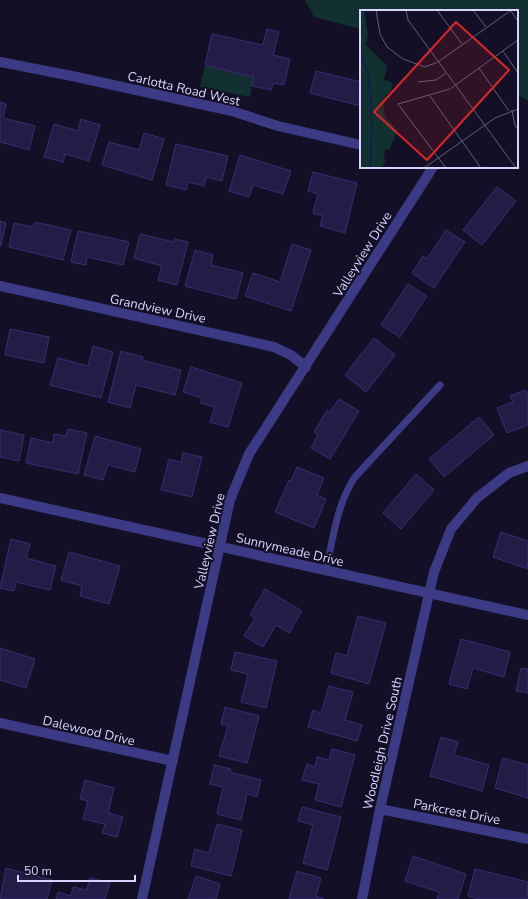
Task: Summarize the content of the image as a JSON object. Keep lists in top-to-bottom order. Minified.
{"streets":{"street":["Carlotta Road West","Valleyview Drive","Grandview Drive","Sunnymeade Drive","Dalewood Drive","Woodleigh Drive South","Parkcrest Drive"]},"crossings":[["Valleyview Drive","Grandview Drive"],["Valleyview Drive","Sunnymeade Drive"],["Valleyview Drive","Dalewood Drive"],["Sunnymeade Drive","Woodleigh Drive South"],["Woodleigh Drive South","Parkcrest Drive"]],"scale_bar":"50 m"}
